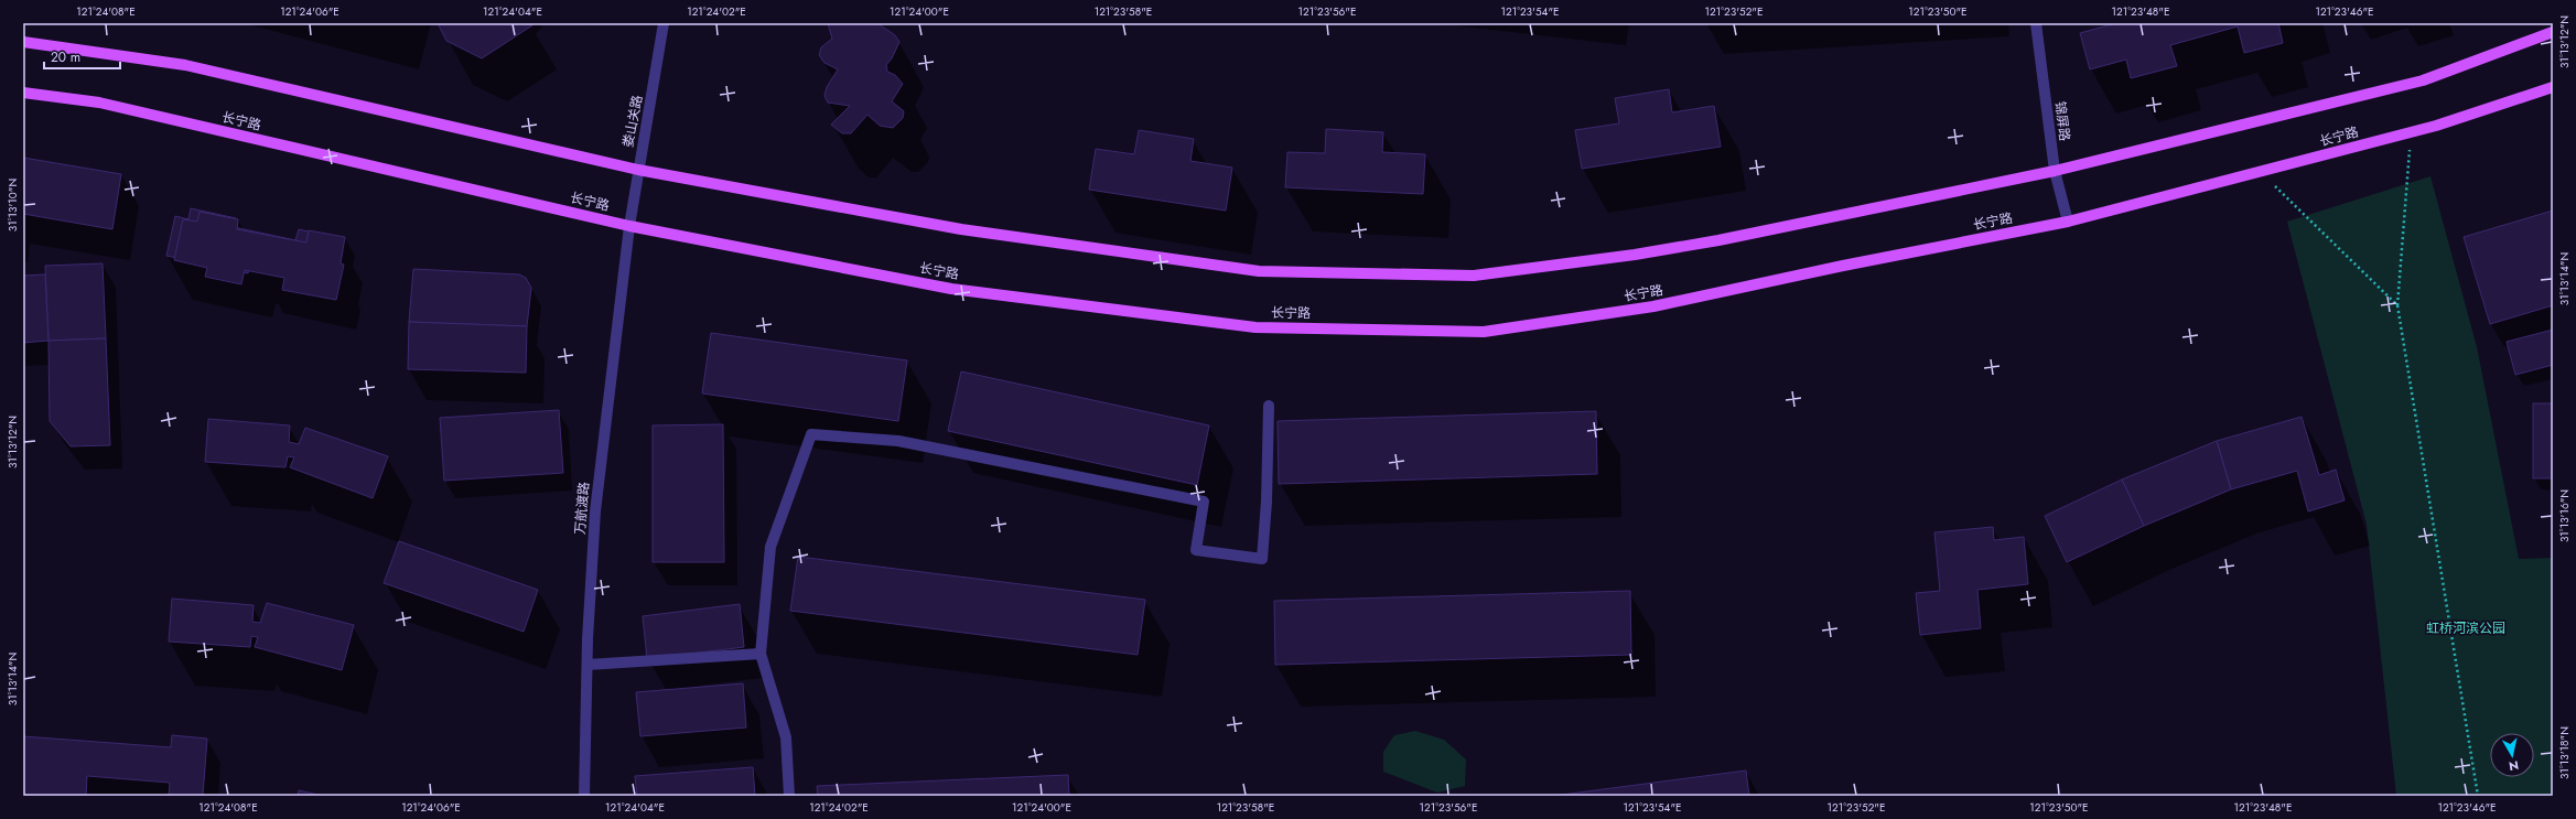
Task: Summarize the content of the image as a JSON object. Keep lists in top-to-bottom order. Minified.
{"streets":{"main road":["长宁路"],"street":["娄山关路","锦屏路","万航渡路"]},"crossings":[["长宁路","娄山关路"],["长宁路","锦屏路"],["长宁路","万航渡路"],["娄山关路","万航渡路"]],"parks":["虹桥河滨公园"],"scale_bar":"20 m","north":"bottom","coordinates":["121°24'08\"E","121°24'06\"E","121°24'04\"E","121°24'02\"E","121°24'00\"E","121°23'58\"E","121°23'56\"E","121°23'54\"E","121°23'52\"E","121°23'50\"E","121°23'48\"E","121°23'46\"E","31°13'12\"N","31°13'10\"N","31°13'14\"N","31°13'16\"N","31°13'18\"N"]}
